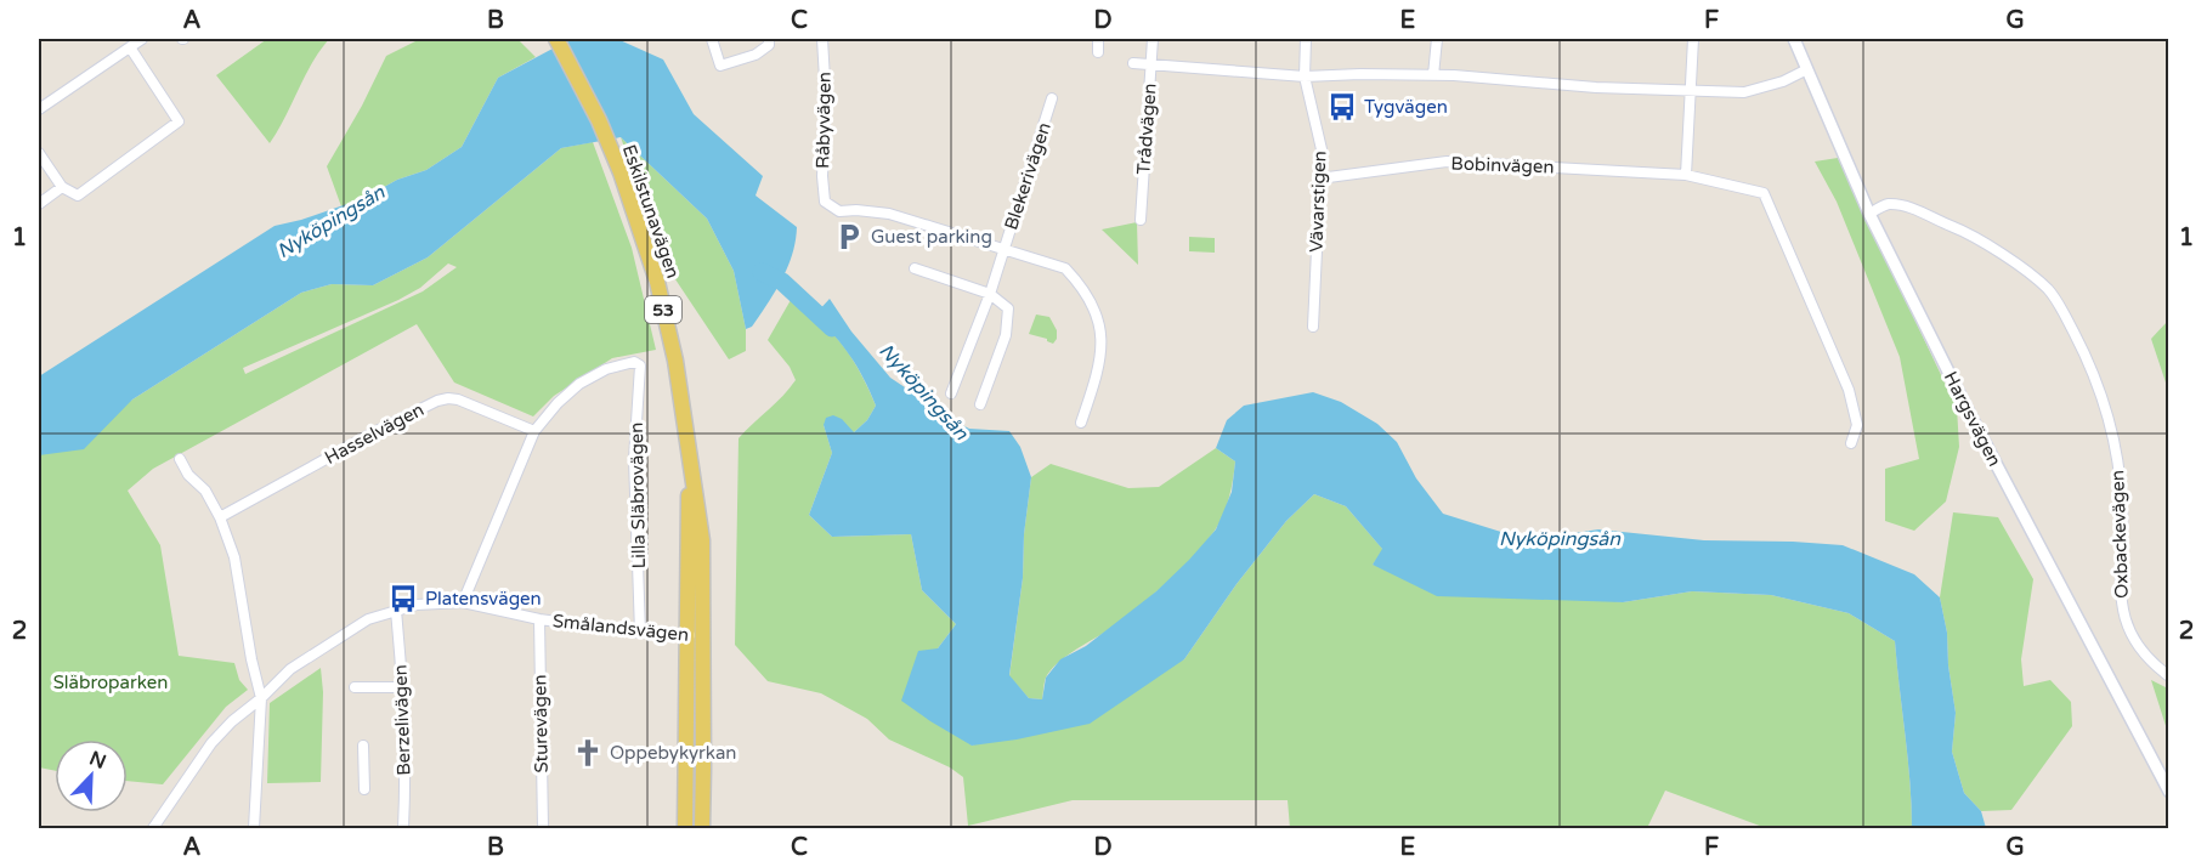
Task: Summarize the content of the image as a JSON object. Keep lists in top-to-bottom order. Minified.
{"streets":{"main road":["Eskilstunavägen","53"],"street":["Råbyvägen","Trådvägen","Bobinvägen","Blekerivägen","Vävarstigen","Hargsvägen","Hasselvägen","Lilla Släbrovägen","Oxbackevägen","Smålandsvägen","Berzelivägen","Sturevägen"]},"crossings":[["Råbyvägen","Blekerivägen"],["Bobinvägen","Vävarstigen"],["Eskilstunavägen","Smålandsvägen"],["Hargsvägen","Oxbackevägen"],["Hasselvägen","Lilla Släbrovägen"],["Lilla Släbrovägen","Smålandsvägen"],["Smålandsvägen","Berzelivägen"],["Smålandsvägen","Sturevägen"]],"water":["Nyköpingsån"],"parks":["Släbroparken"],"places":{"bus stop":["Tygvägen","Platensvägen"],"parking":["Guest parking"],"church":["Oppebykyrkan"]},"north":"top right","grid":{"columns":["A","B","C","D","E","F","G"],"rows":["1","2"]}}
